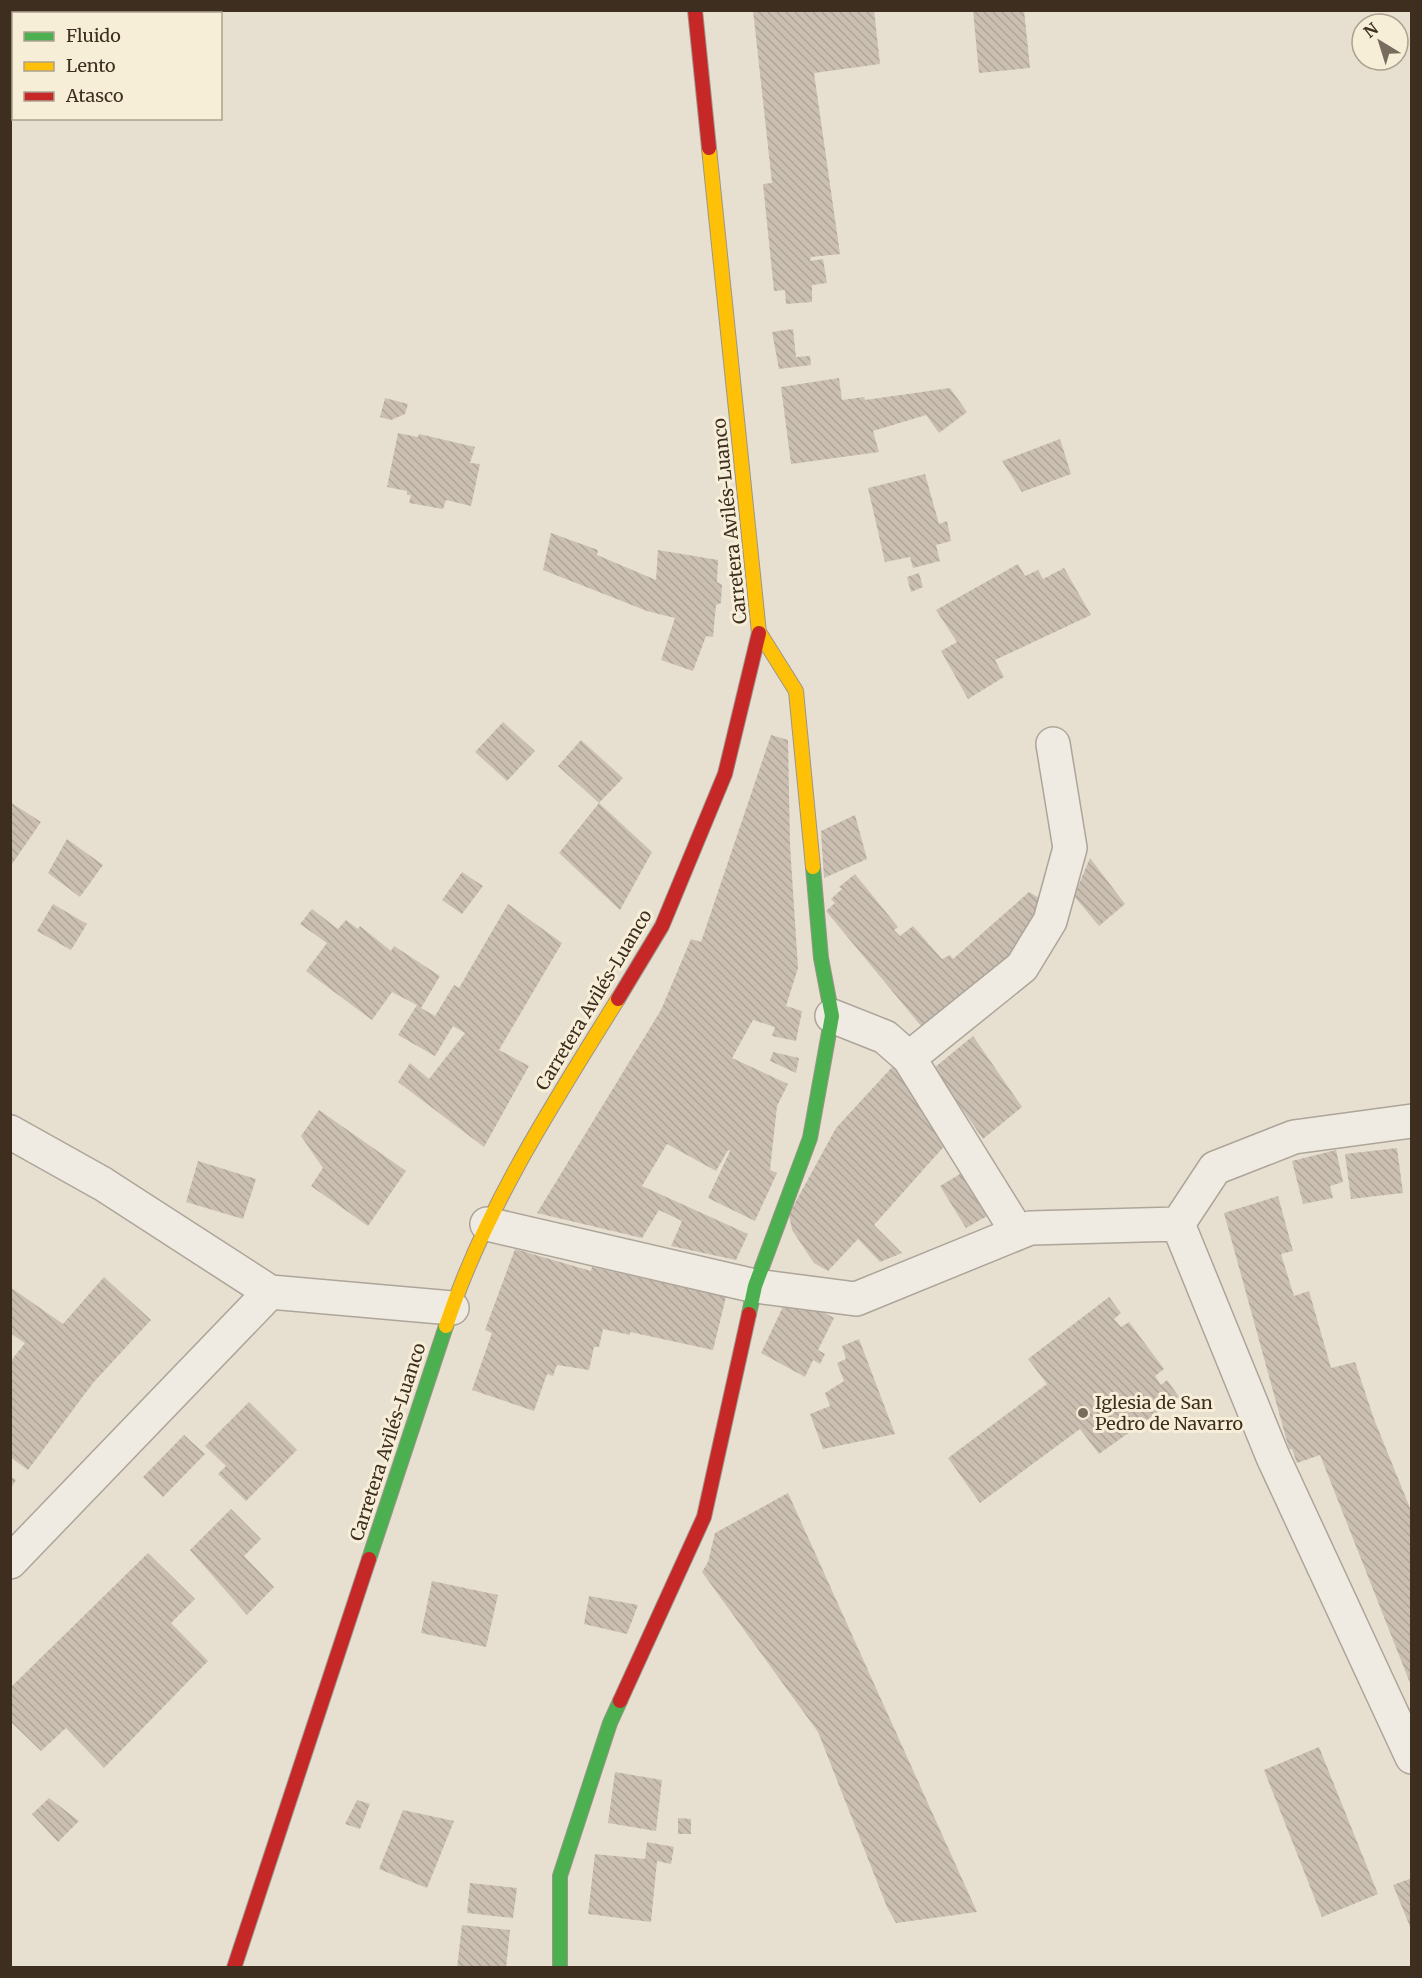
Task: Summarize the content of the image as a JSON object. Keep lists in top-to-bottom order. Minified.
{"streets":{"main road":["Carretera Avilés-Luanco"]},"places":["Iglesia de San Pedro de Navarro"],"legend":["Fluido","Lento","Atasco"],"north":"top left"}
